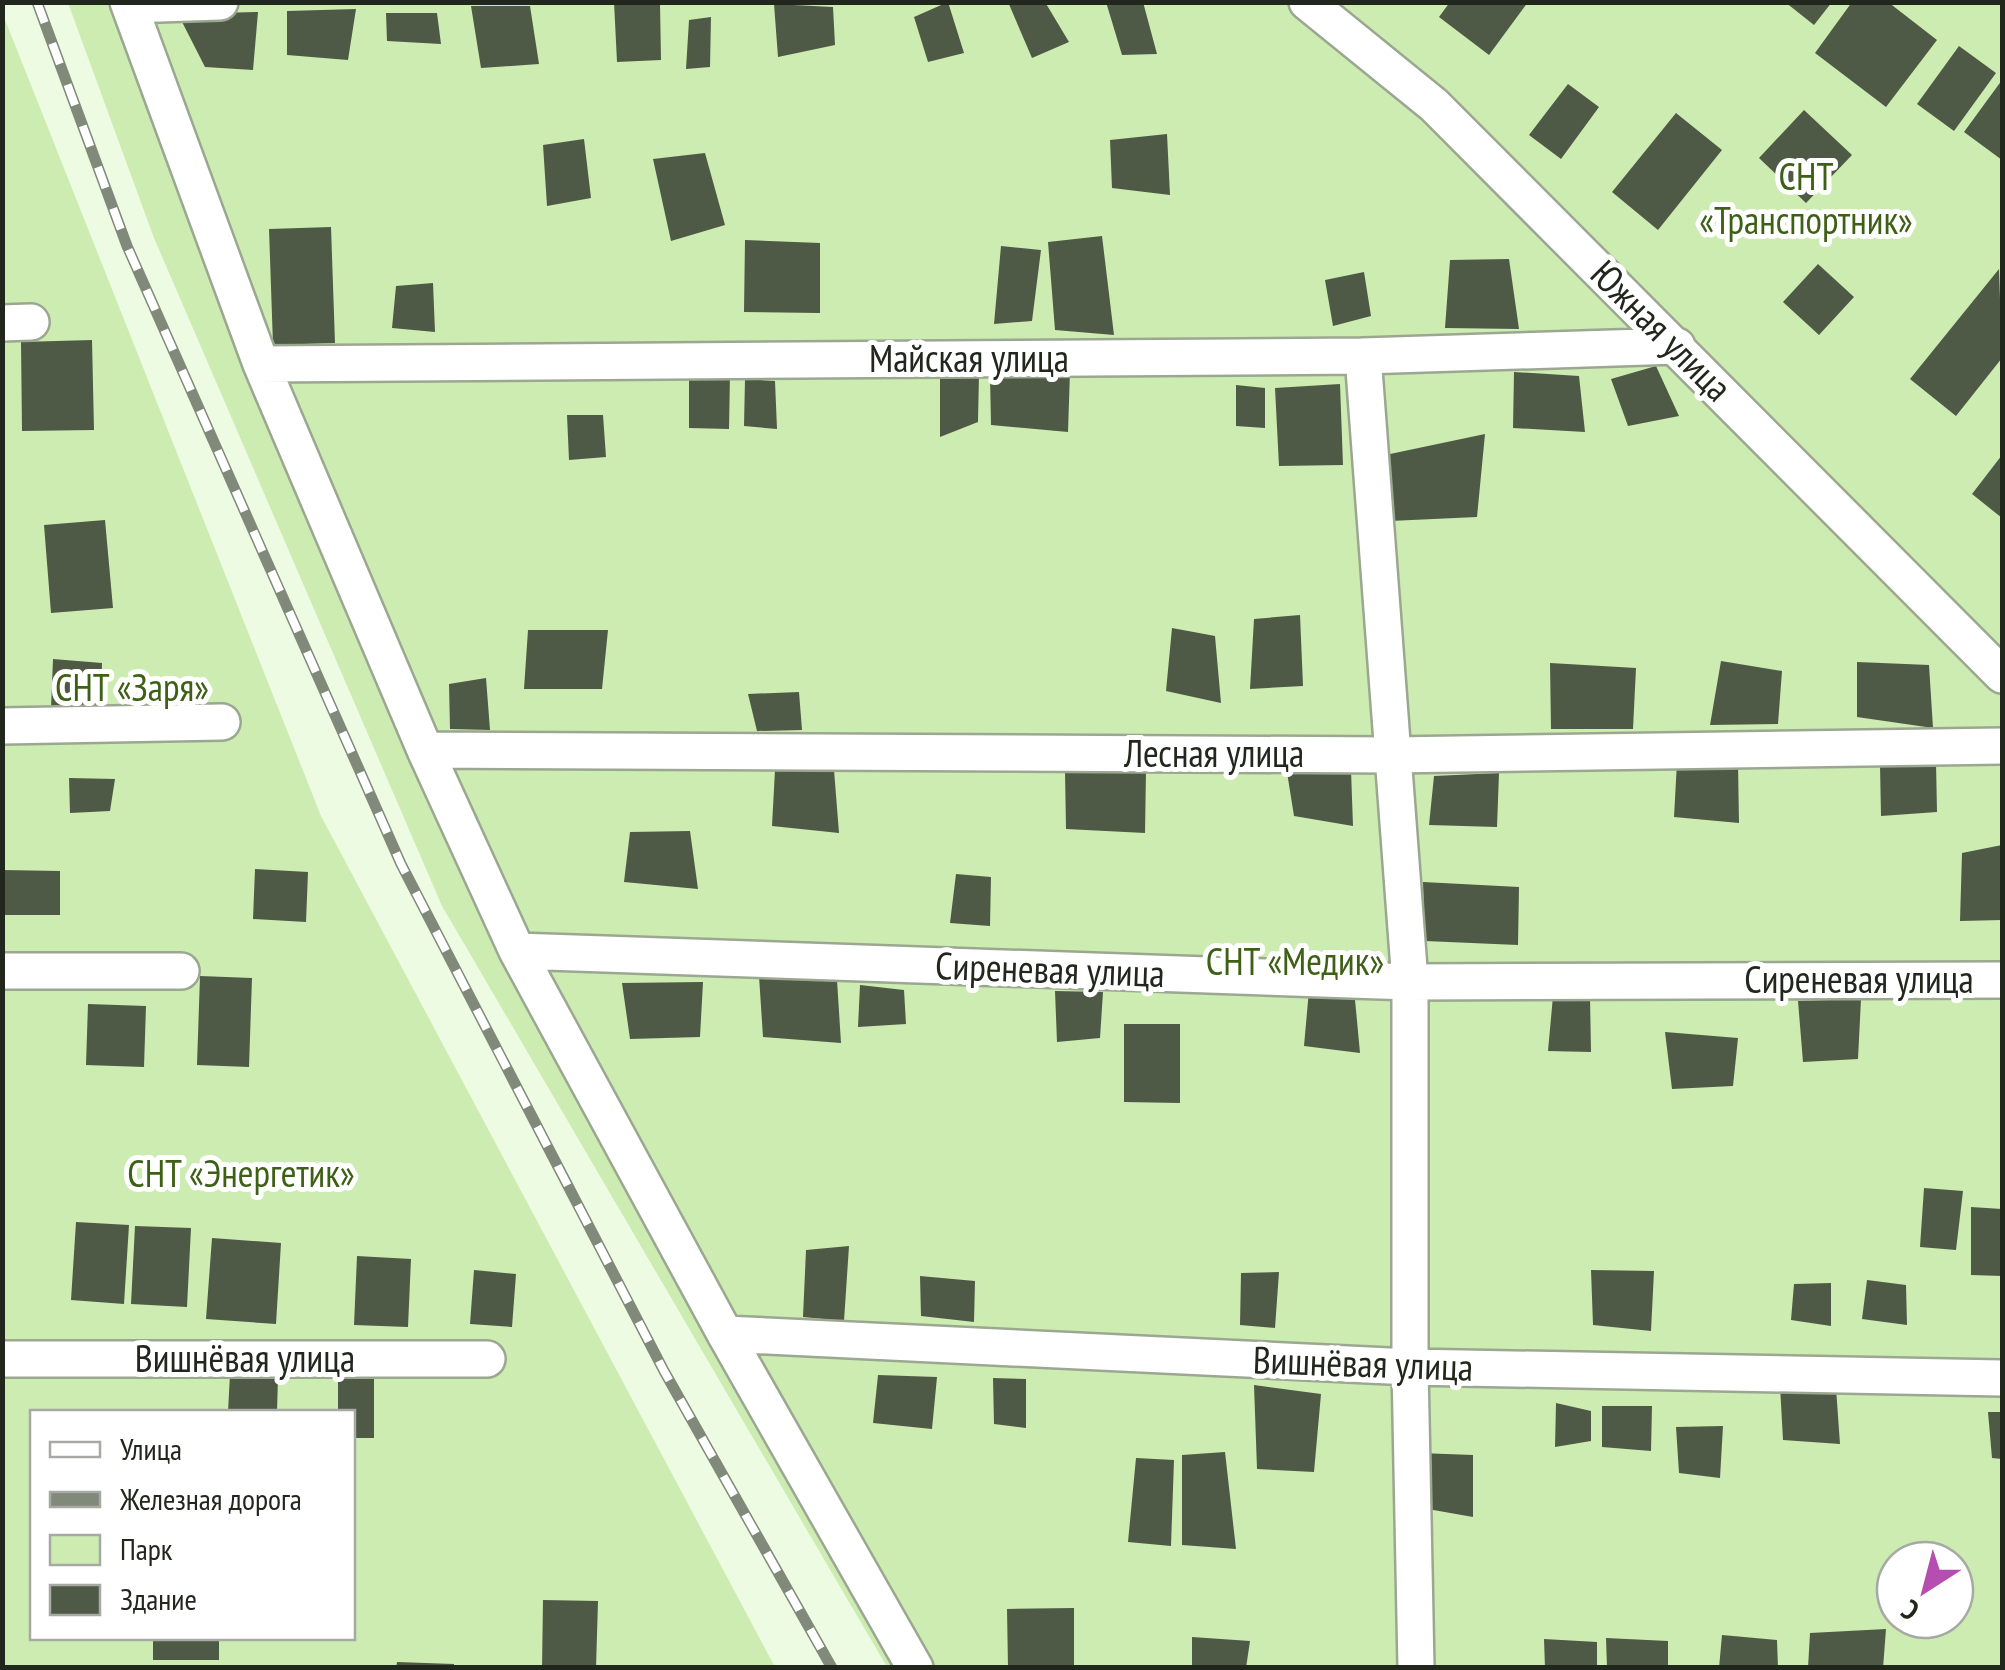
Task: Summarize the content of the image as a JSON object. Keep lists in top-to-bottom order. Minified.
{"streets":{"street":["Южная улица","Майская улица","Лесная улица","Сиреневая улица","Вишнёвая улица"]},"crossings":[["Южная улица","Майская улица"]],"parks":["СНТ «Транспортник»","СНТ «Заря»","СНТ «Медик»","СНТ «Энергетик»"],"legend":["Улица","Железная дорога","Парк","Здание"],"north":"bottom left"}
